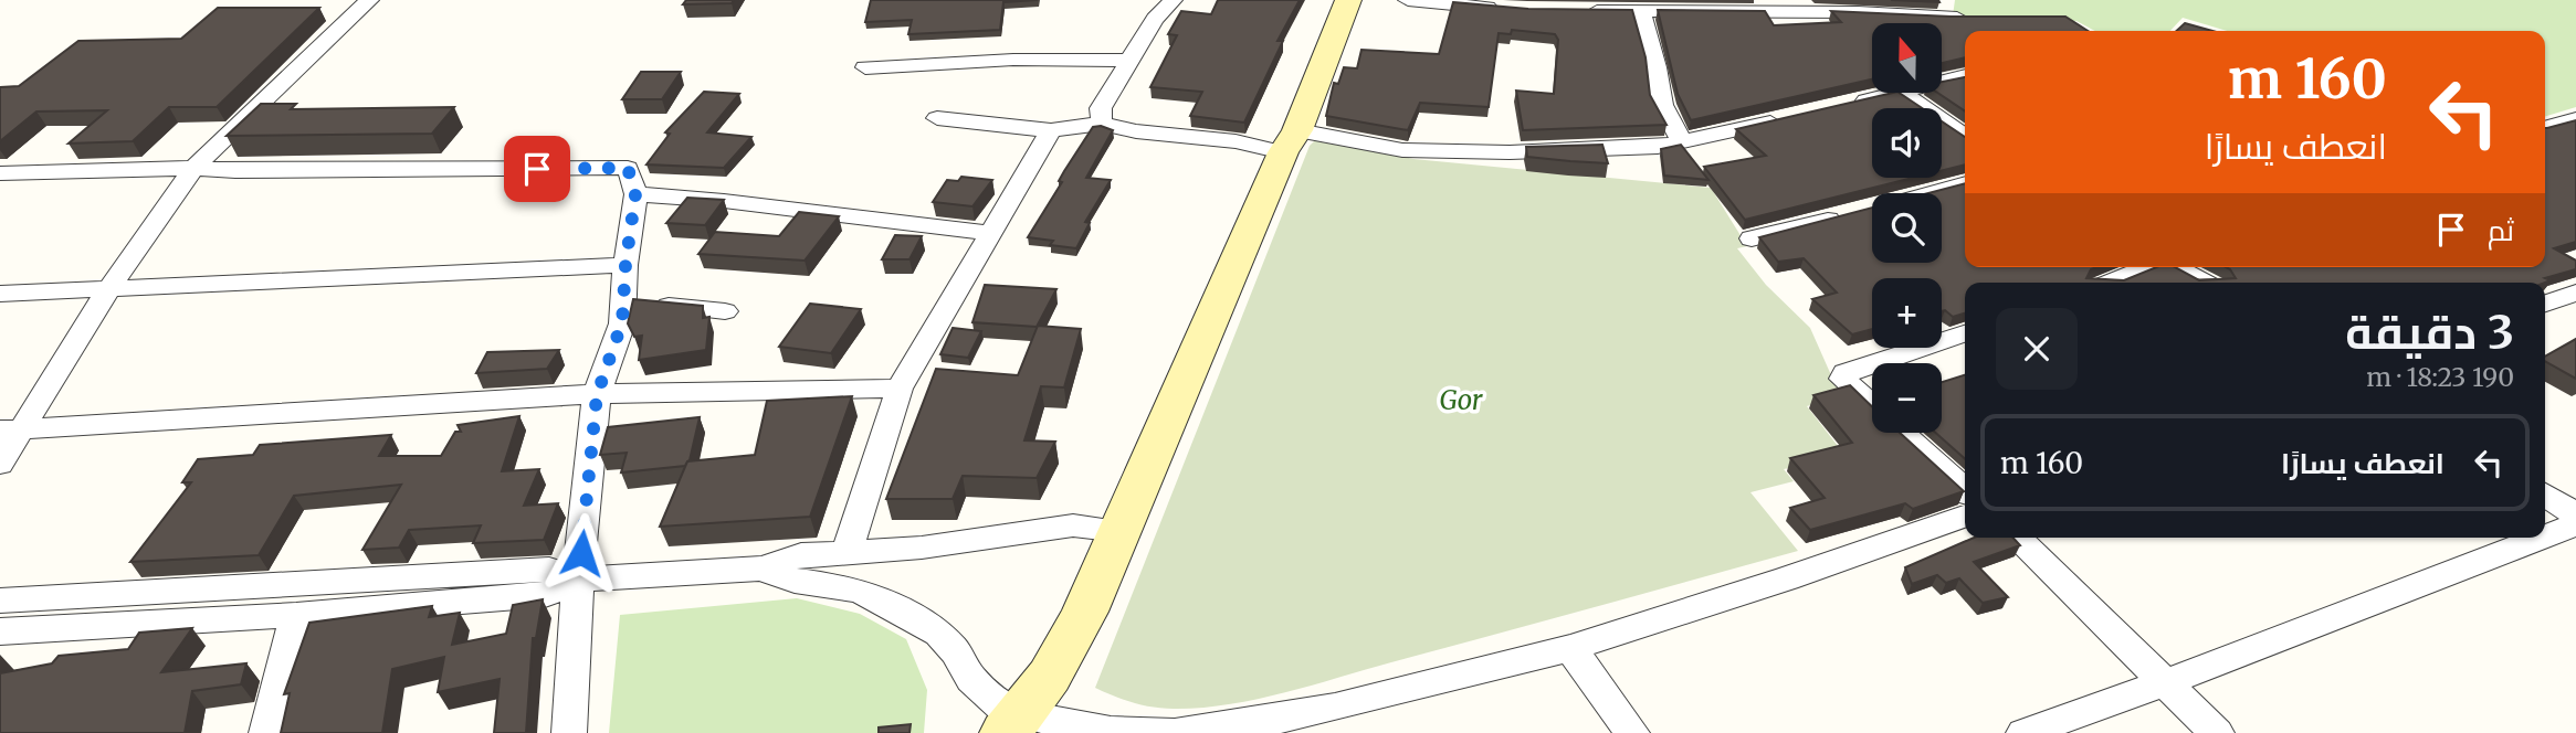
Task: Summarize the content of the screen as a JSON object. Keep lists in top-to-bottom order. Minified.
{"parks":["Gor"],"north":"top","page":{"map_buttons":["+","−"],"turn":["160 m","انعطف يسارًا"],"then":"ثم","heading":["3 دقيقة","190 m · 18:23"],"list":[{"name":"انعطف يسارًا","value":"160 m"}]}}
